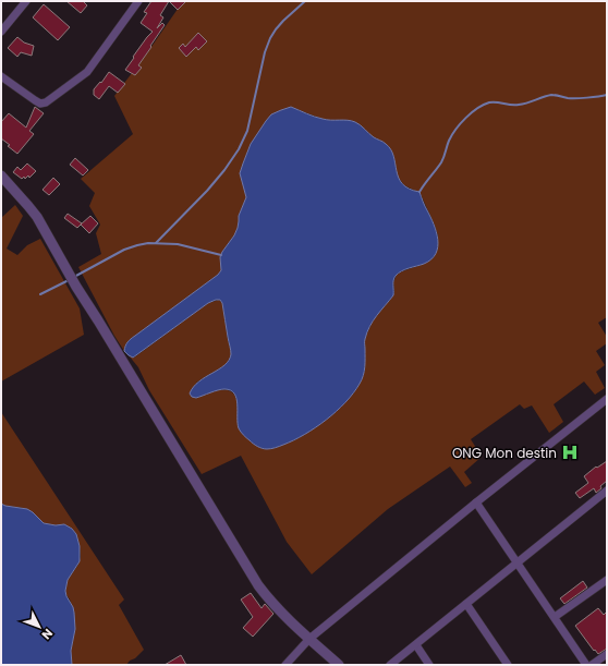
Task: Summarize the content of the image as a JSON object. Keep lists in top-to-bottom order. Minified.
{"places":{"hospital":["ONG Mon destin"]},"north":"bottom right"}
